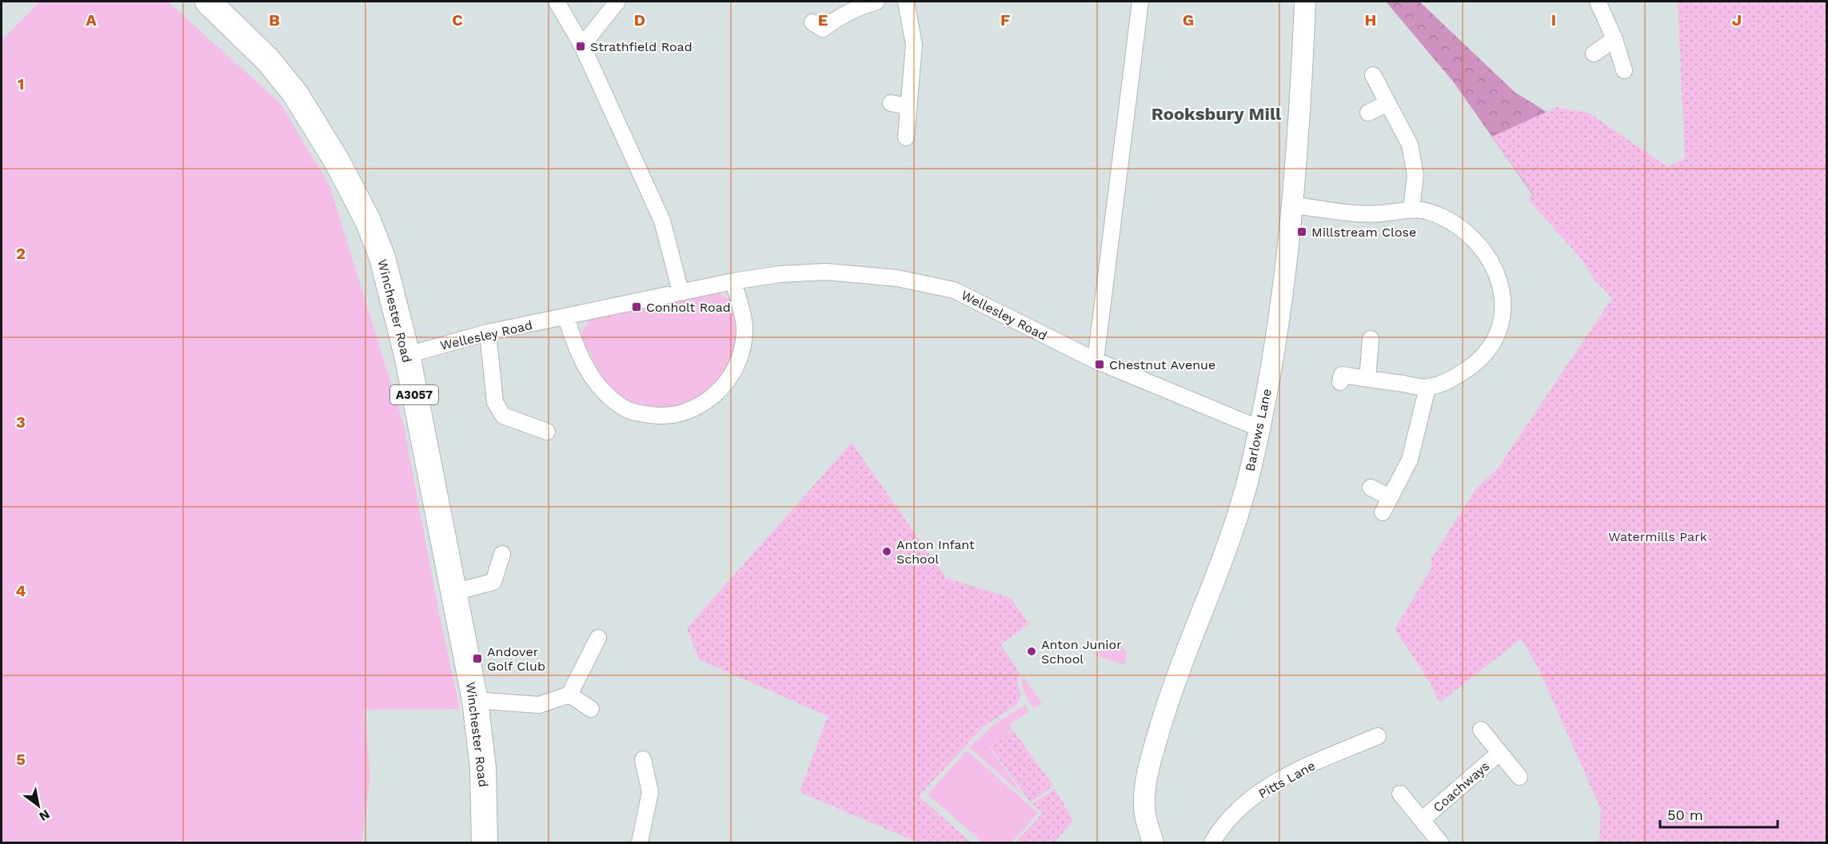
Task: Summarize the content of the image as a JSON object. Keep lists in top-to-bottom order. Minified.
{"streets":{"main road":["Winchester Road","A3057"],"street":["Wellesley Road","Barlows Lane","Pitts Lane","Coachways"]},"crossings":[["Winchester Road","Wellesley Road"],["Wellesley Road","Barlows Lane"]],"districts":["Rooksbury Mill"],"parks":["Watermills Park"],"places":{"transit":["Strathfield Road","Millstream Close","Conholt Road","Chestnut Avenue","Andover Golf Club"],"other":["Anton Infant School","Anton Junior School"]},"scale_bar":"50 m","north":"bottom right","grid":{"columns":["A","B","C","D","E","F","G","H","I","J"],"rows":["1","2","3","4","5"]}}
